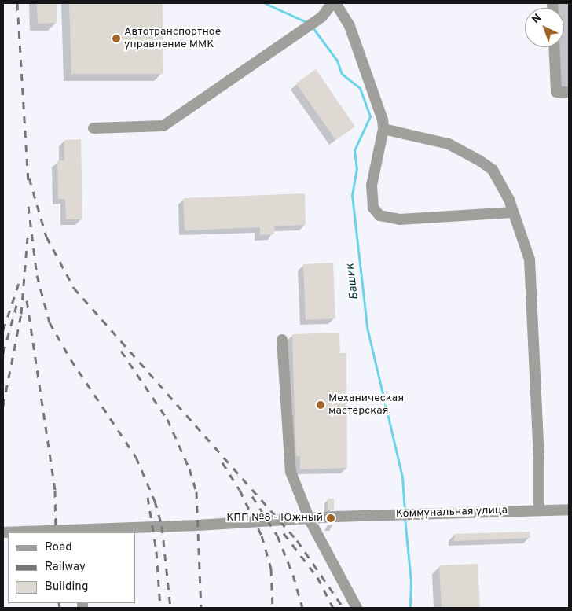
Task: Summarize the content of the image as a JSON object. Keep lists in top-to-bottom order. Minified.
{"streets":{"street":["Коммунальная улица"]},"water":["Башик"],"places":["Автотранспортное управление ММК","Механическая мастерская","КПП №8 - Южный"],"legend":["Road","Railway","Building"],"north":"top left"}
